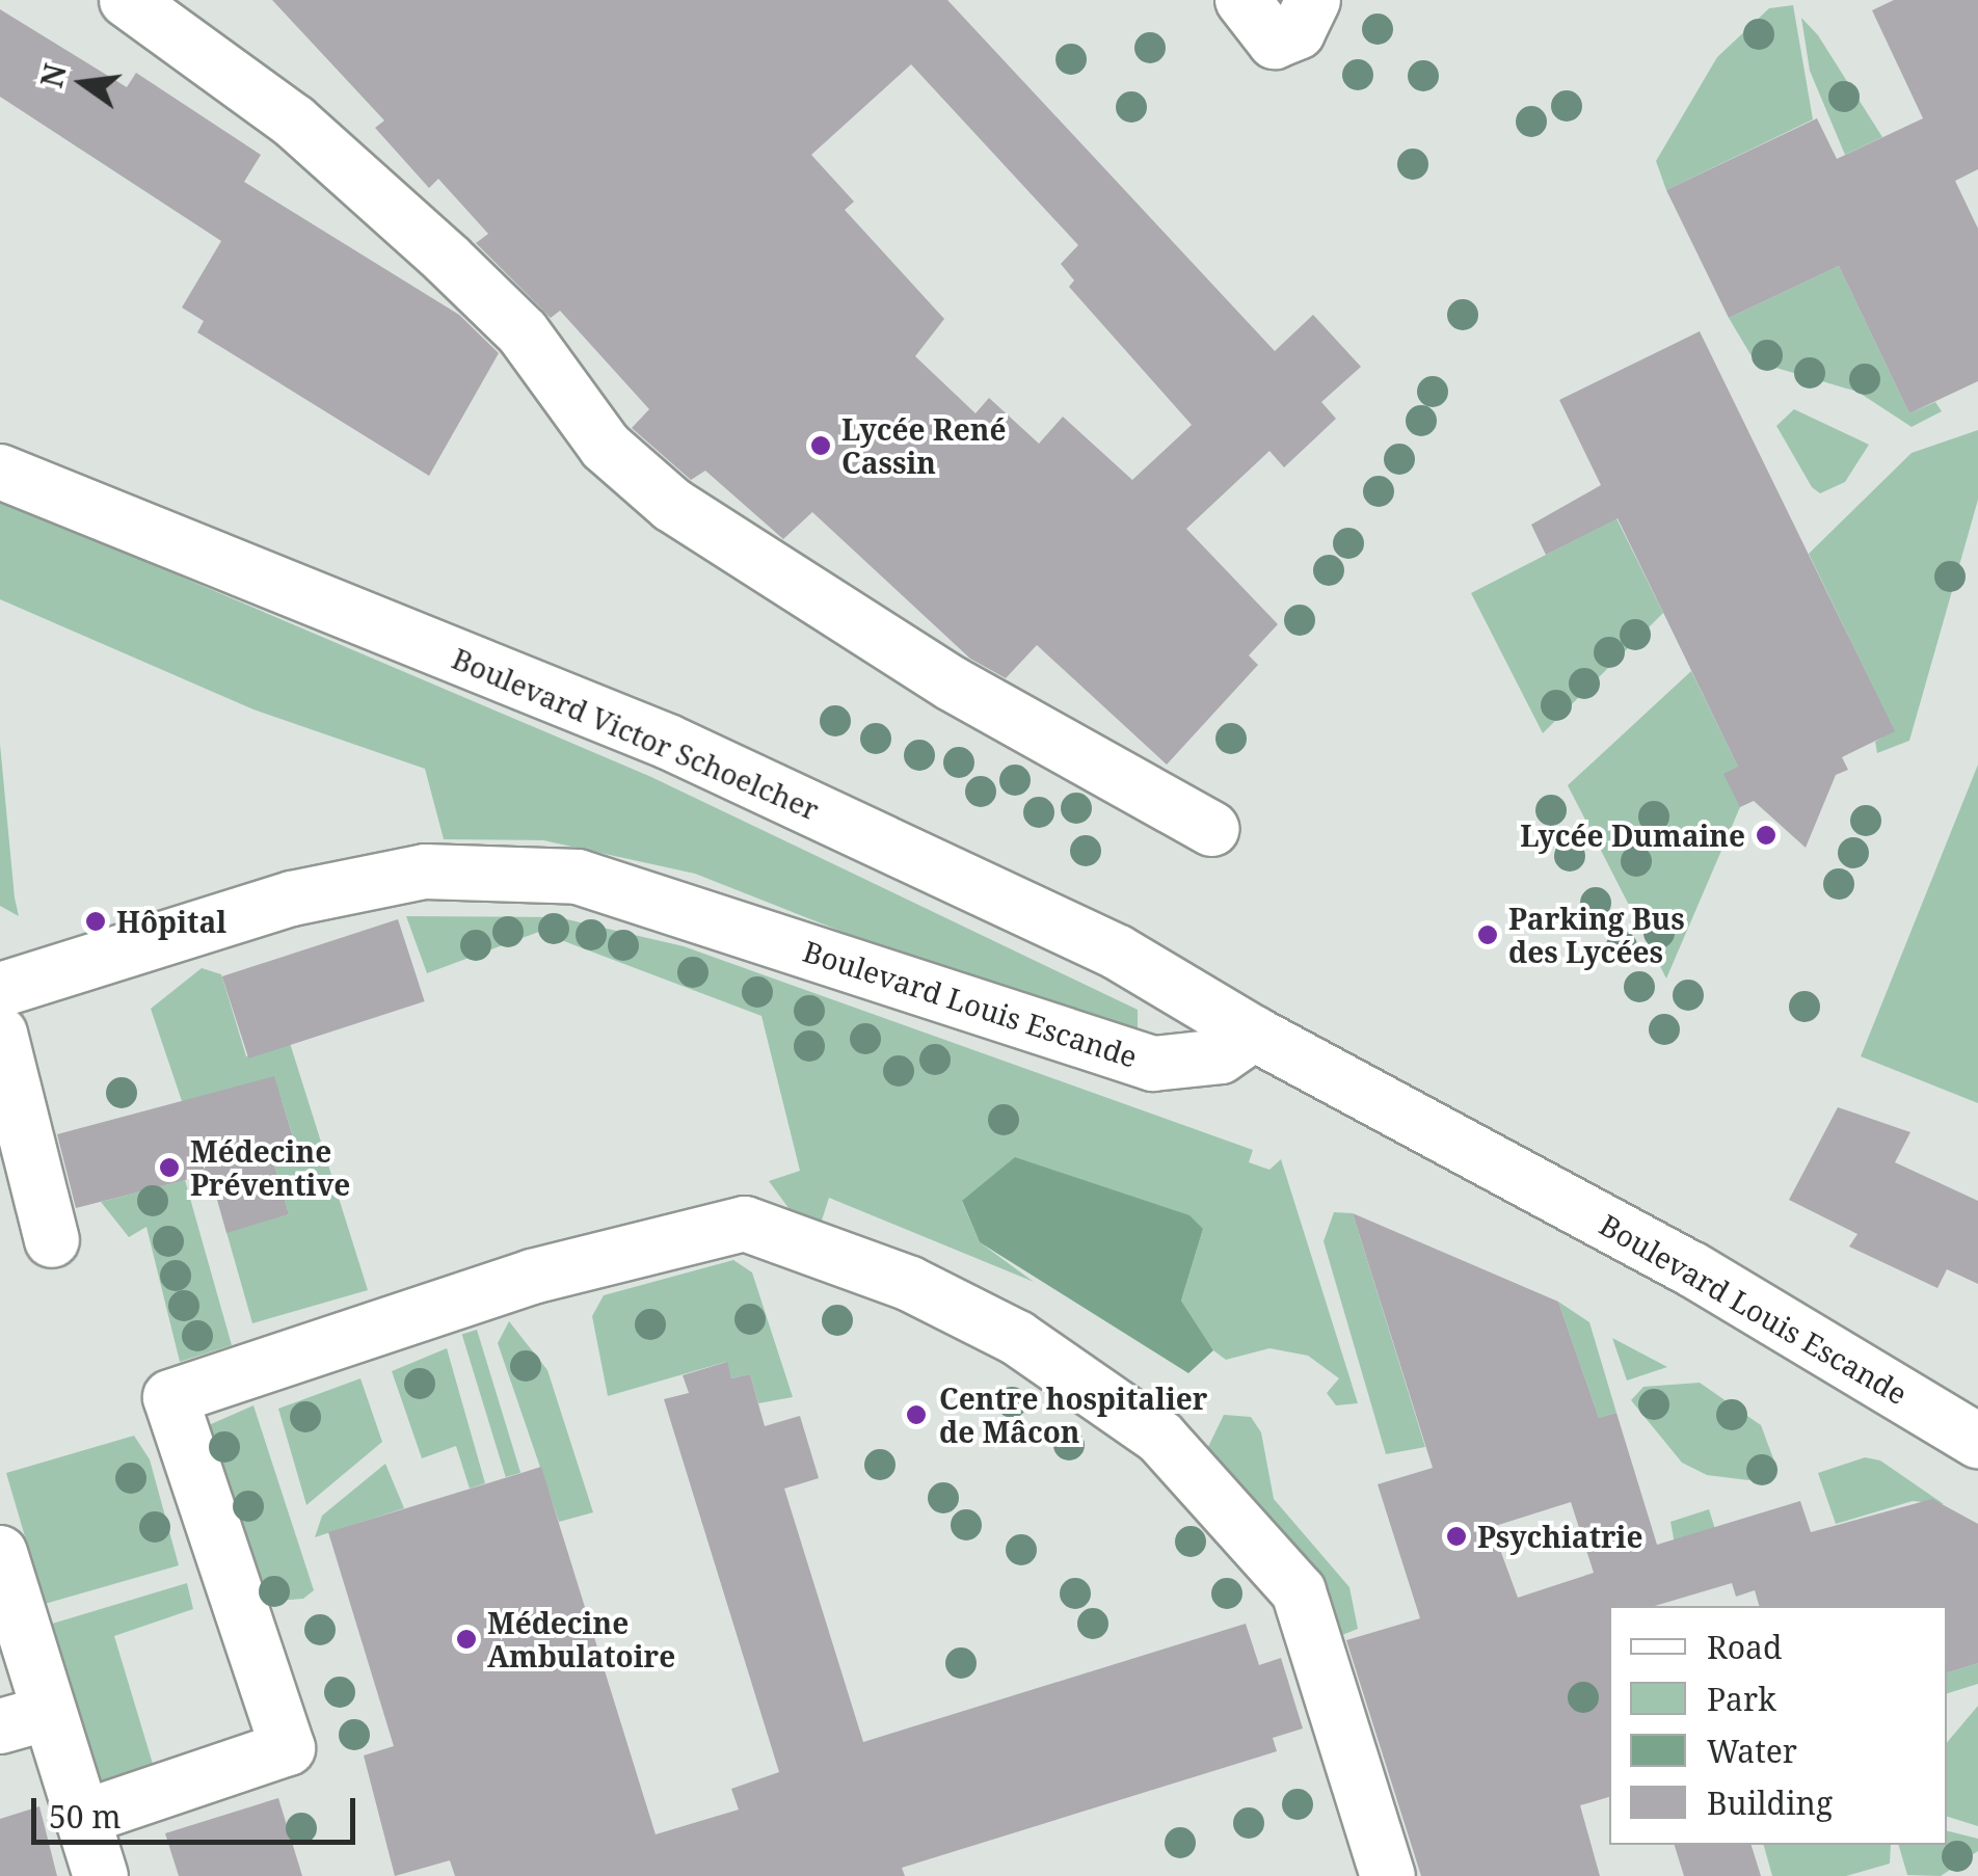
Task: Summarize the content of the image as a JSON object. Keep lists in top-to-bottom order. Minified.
{"streets":{"street":["Boulevard Victor Schoelcher","Boulevard Louis Escande"]},"crossings":[["Boulevard Victor Schoelcher","Boulevard Louis Escande"]],"places":["Lycée René Cassin","Lycée Dumaine","Hôpital","Parking Bus des Lycées","Médecine Préventive","Centre hospitalier de Mâcon","Psychiatrie","Médecine Ambulatoire"],"legend":["Road","Park","Water","Building"],"scale_bar":"50 m","north":"left"}
